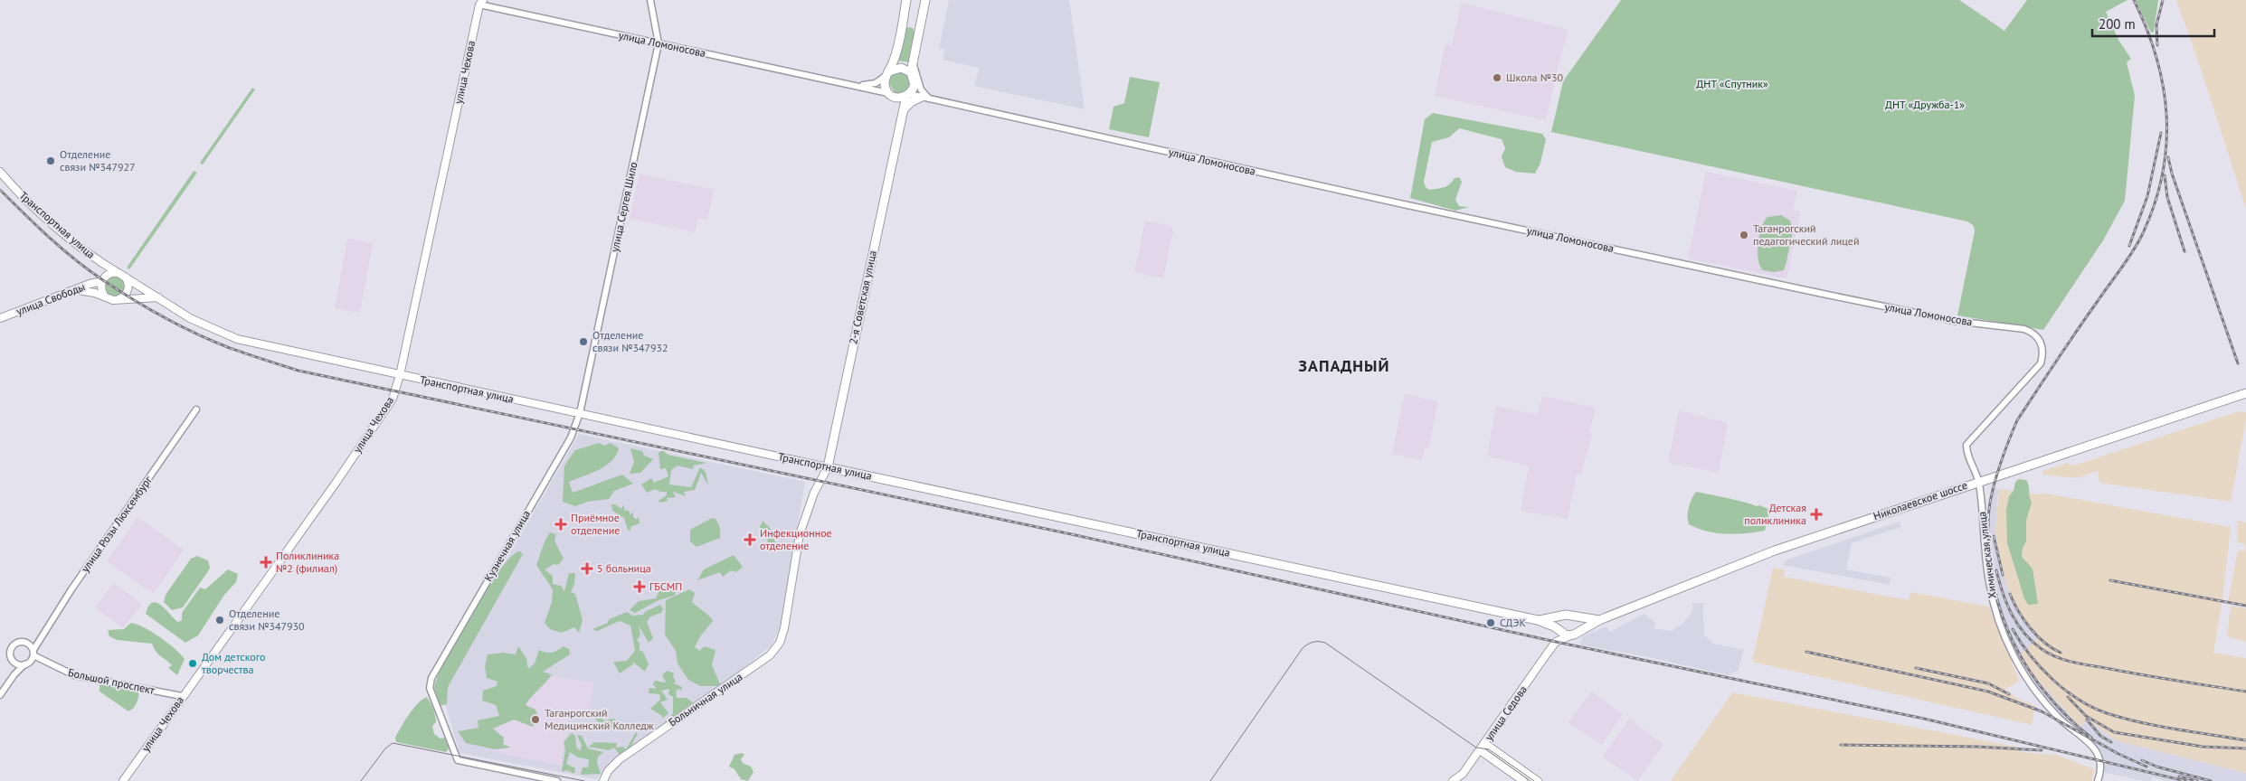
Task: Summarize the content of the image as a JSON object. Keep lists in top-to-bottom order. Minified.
{"streets":{"main road":["улица Чехова","Транспортная улица","2-я Советская улица","улица Свободы","Николаевское шоссе","Больничная улица","улица Седова"],"street":["улица Ломоносова","улица Сергея Шило","улица Розы Люксембург","Кузнечная улица","Химическая улица","Большой проспект"]},"crossings":[["улица Ломоносова","улица Чехова"],["улица Ломоносова","улица Сергея Шило"],["улица Ломоносова","2-я Советская улица"],["улица Ломоносова","Николаевское шоссе"],["улица Ломоносова","Химическая улица"],["улица Чехова","Транспортная улица"],["улица Чехова","Большой проспект"],["улица Сергея Шило","Транспортная улица"],["улица Сергея Шило","Кузнечная улица"],["Транспортная улица","2-я Советская улица"],["Транспортная улица","улица Свободы"],["Транспортная улица","Кузнечная улица"],["Транспортная улица","Больничная улица"],["2-я Советская улица","Больничная улица"],["Николаевское шоссе","Химическая улица"],["Николаевское шоссе","улица Седова"],["улица Розы Люксембург","Большой проспект"]],"districts":["ЗАПАДНЫЙ"],"parks":["ДНТ «Спутник»","ДНТ «Дружба-1»"],"places":{"other":["Школа №30","Отделение связи №347927","Таганрогский педагогический лицей","Отделение связи №347932","Отделение связи №347930","СДЭК","Дом детского творчества","Таганрогский Медицинский Колледж"],"health":["Детская поликлиника","Приёмное отделение","Инфекционное отделение","Поликлиника №2 (филиал)","5 больница","ГБСМП"]},"scale_bar":"200 m"}
